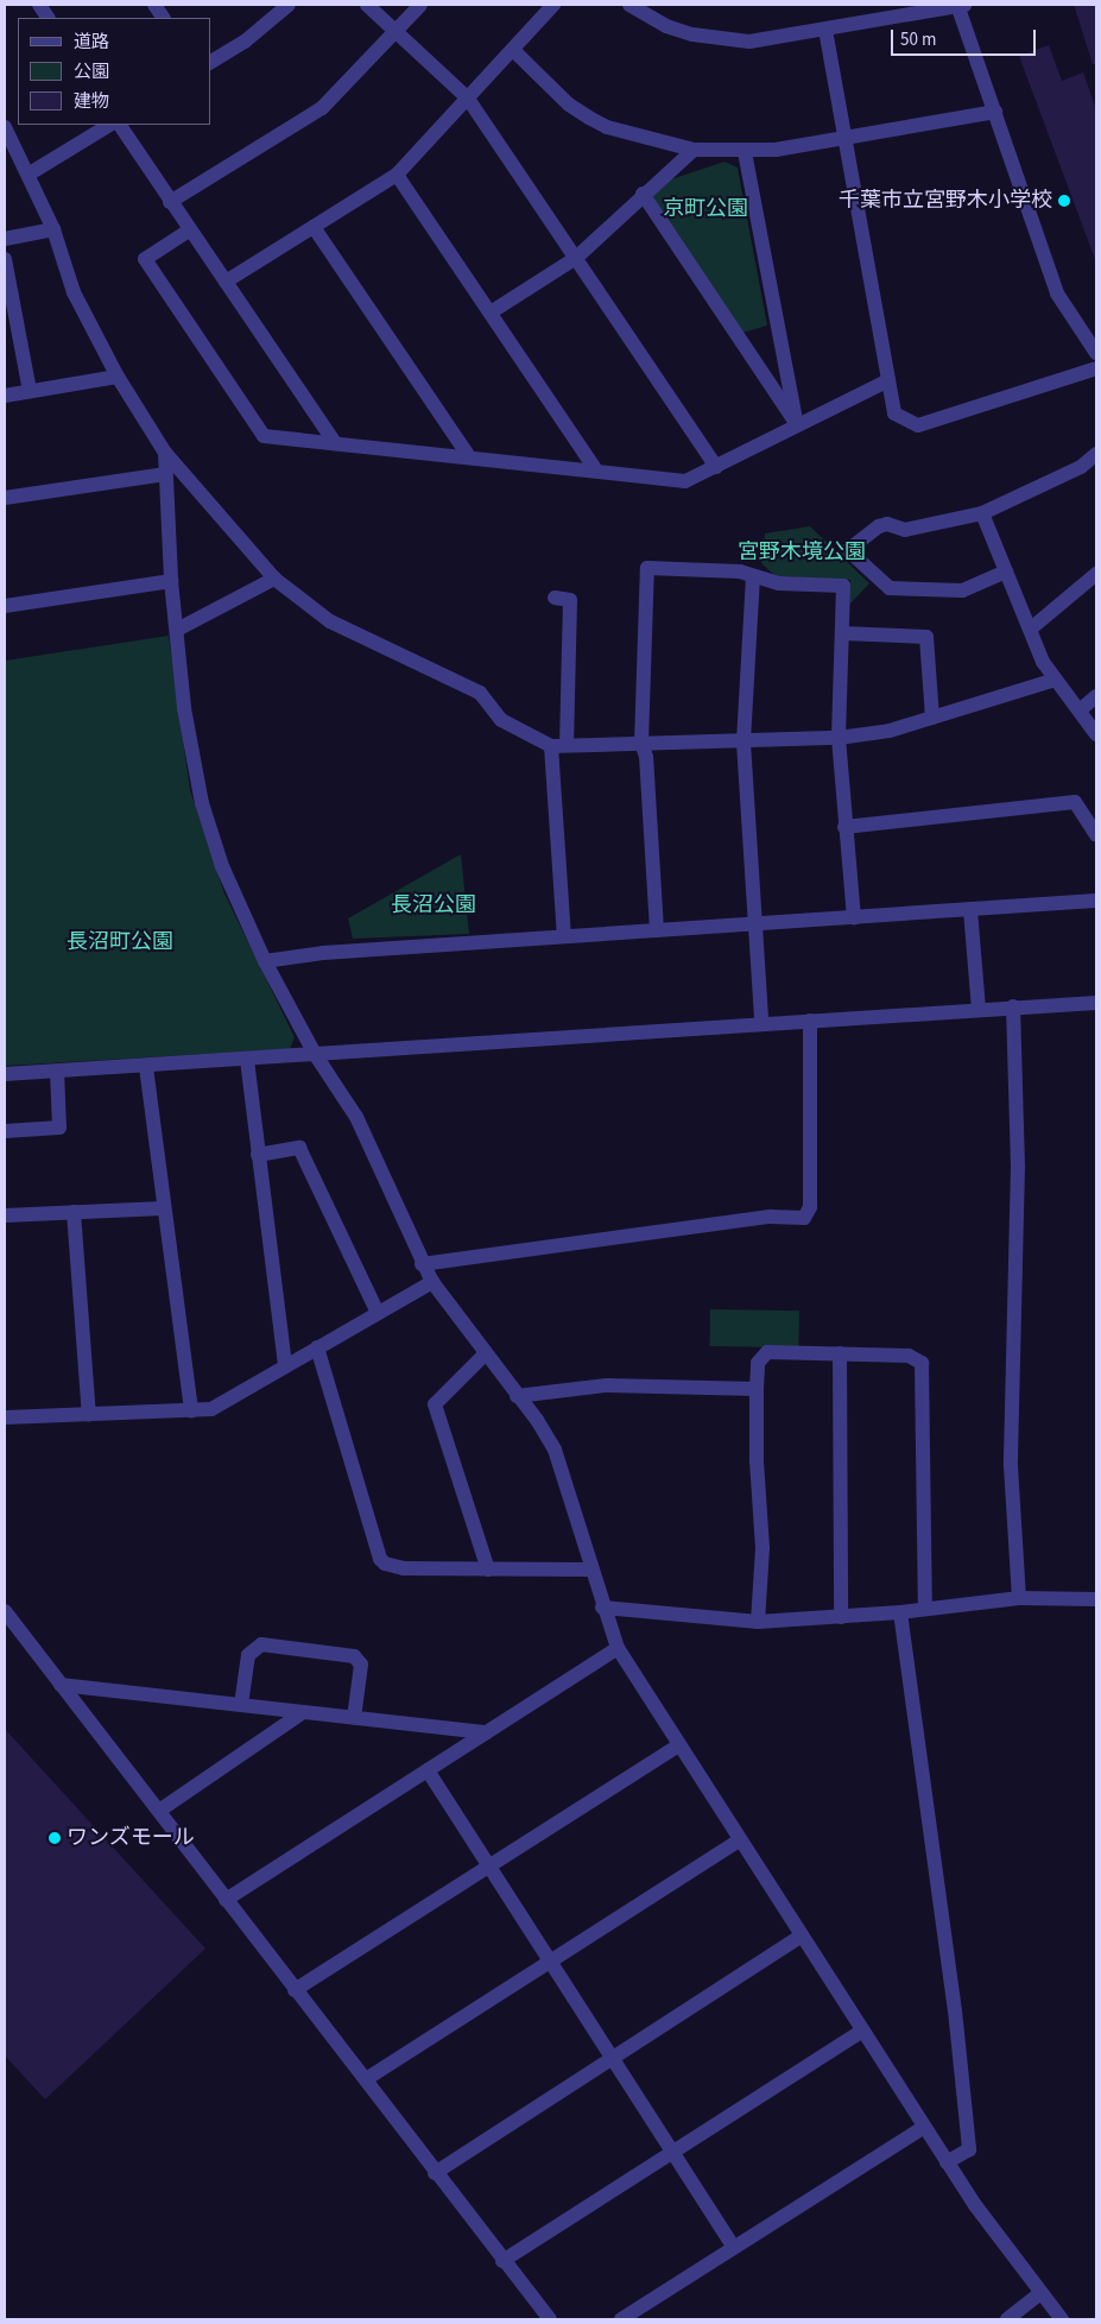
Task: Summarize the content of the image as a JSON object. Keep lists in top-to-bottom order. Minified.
{"parks":["京町公園","宮野木境公園","長沼公園","長沼町公園"],"places":["千葉市立宮野木小学校","ワンズモール"],"legend":["道路","公園","建物"],"scale_bar":"50 m"}
